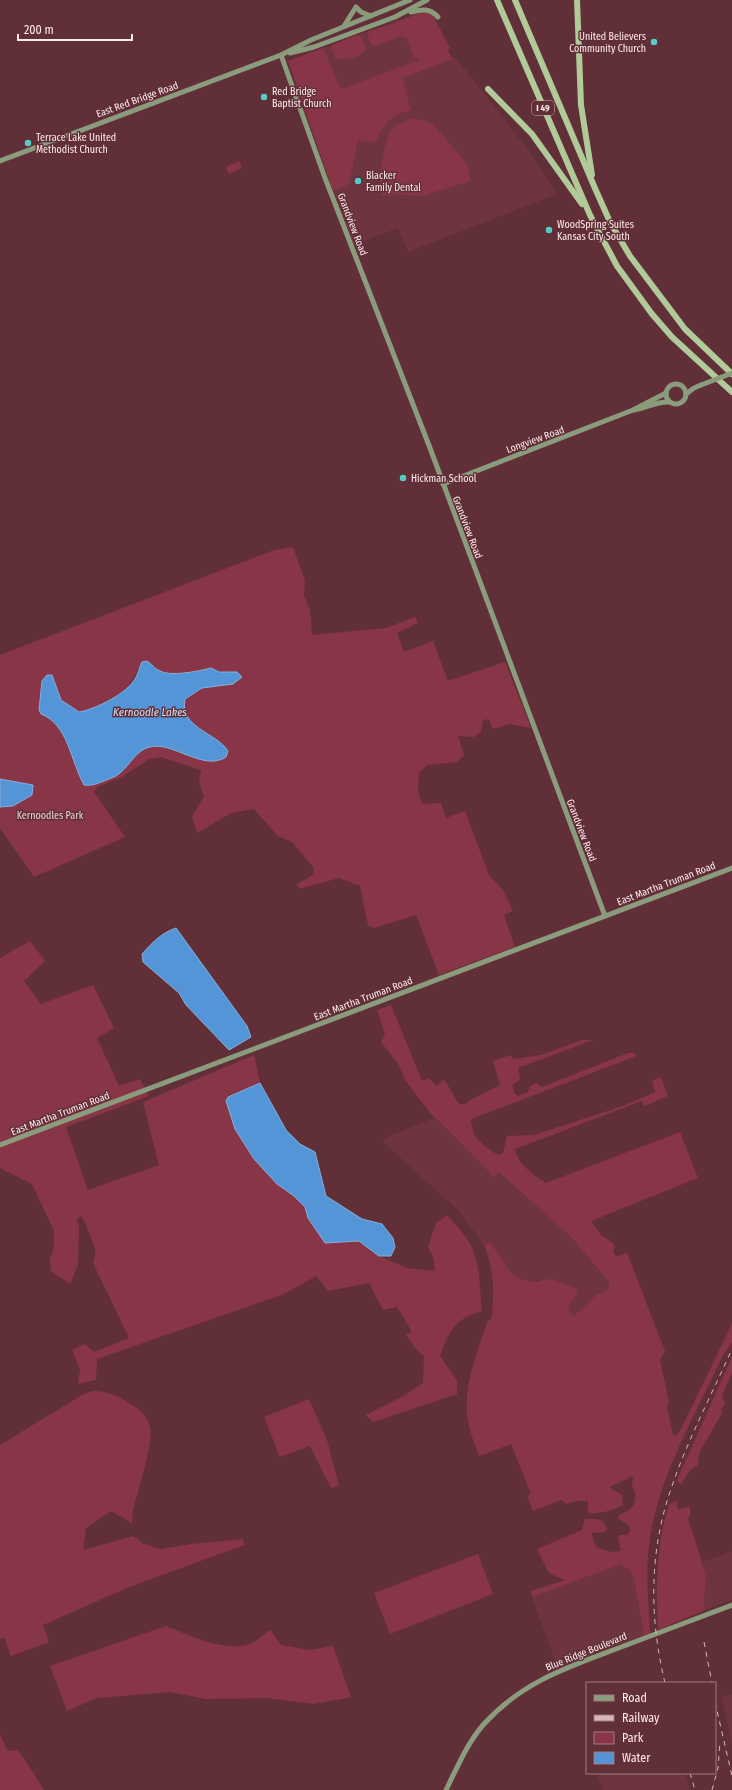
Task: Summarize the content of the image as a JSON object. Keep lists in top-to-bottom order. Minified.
{"streets":{"highway":["I 49"],"main road":["East Red Bridge Road","Grandview Road","Longview Road","East Martha Truman Road","Blue Ridge Boulevard"]},"crossings":[["East Red Bridge Road","Grandview Road"],["Grandview Road","Longview Road"],["Grandview Road","East Martha Truman Road"]],"water":["Kernoodle Lakes"],"parks":["Kernoodles Park"],"places":["United Believers Community Church","Red Bridge Baptist Church","Terrace Lake United Methodist Church","Blacker Family Dental","WoodSpring Suites Kansas City South","Hickman School"],"legend":["Road","Railway","Park","Water"],"scale_bar":"200 m"}
